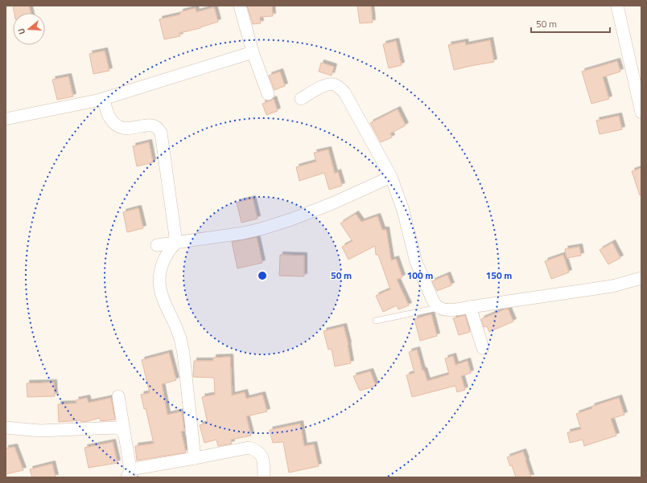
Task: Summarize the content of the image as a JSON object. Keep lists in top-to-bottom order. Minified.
{"scale_bar":"50 m","north":"left","rings":["50 m","100 m","150 m"]}
